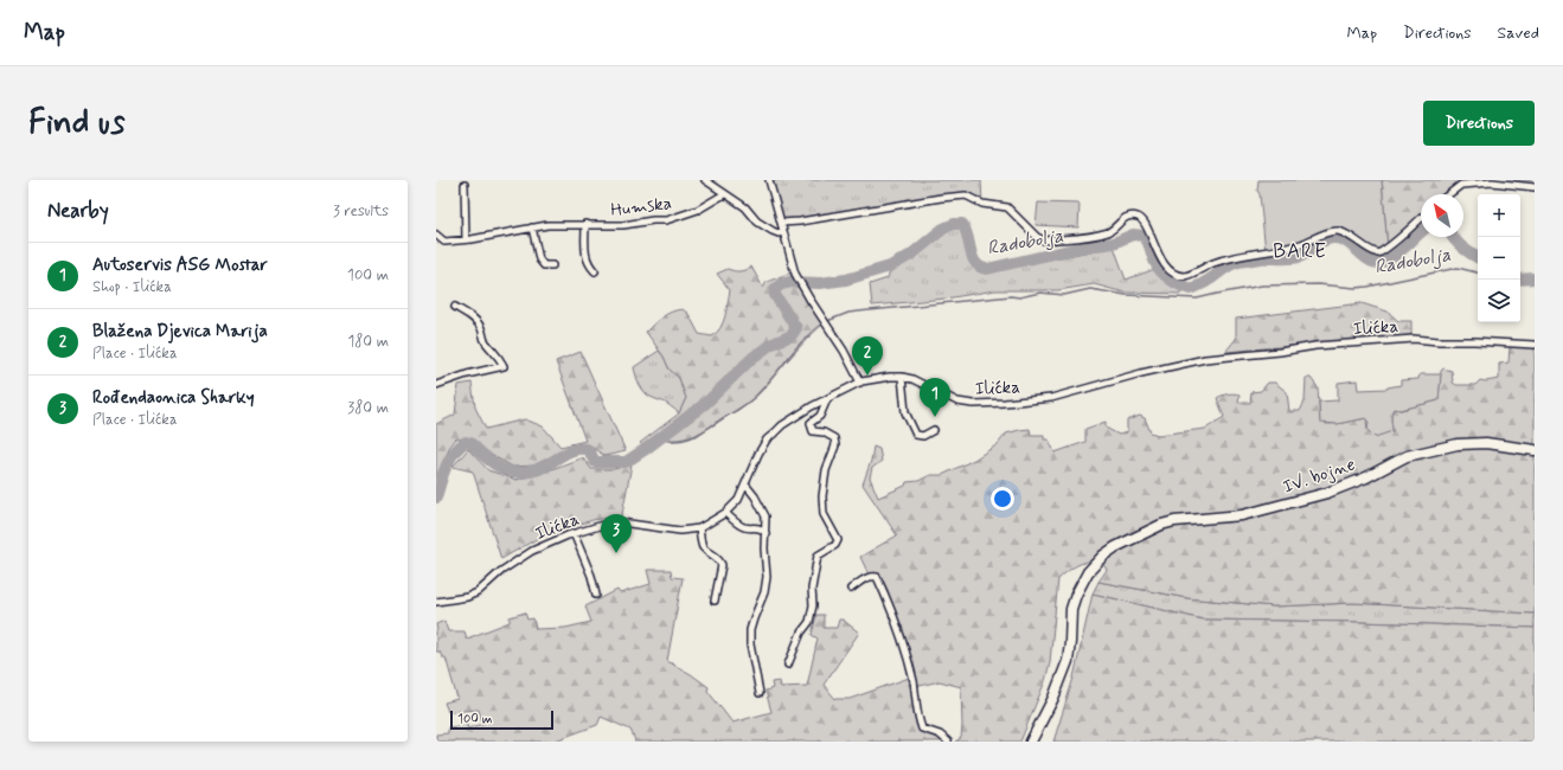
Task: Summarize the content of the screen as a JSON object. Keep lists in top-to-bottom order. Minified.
{"streets":{"main road":["IV. bojne"],"street":["Humska","Ilićka"]},"districts":["BARE"],"water":["Radobolja"],"scale_bar":"100 m","north":"top left","page":{"header":"Map","nav":["Map","Directions","Saved"],"buttons":"Directions","title":"Find us","heading":["Nearby","3 results"],"map_buttons":["+","−"],"list":[{"mark":"1","name":"Autoservis ASG Mostar","note":"Shop · Ilićka","value":"100 m"},{"mark":"2","name":"Blažena Djevica Marija","note":"Place · Ilićka","value":"180 m"},{"mark":"3","name":"Rođendaonica Sharky","note":"Place · Ilićka","value":"380 m"}],"pins":["2","1","3"],"scale":"100 m"}}
